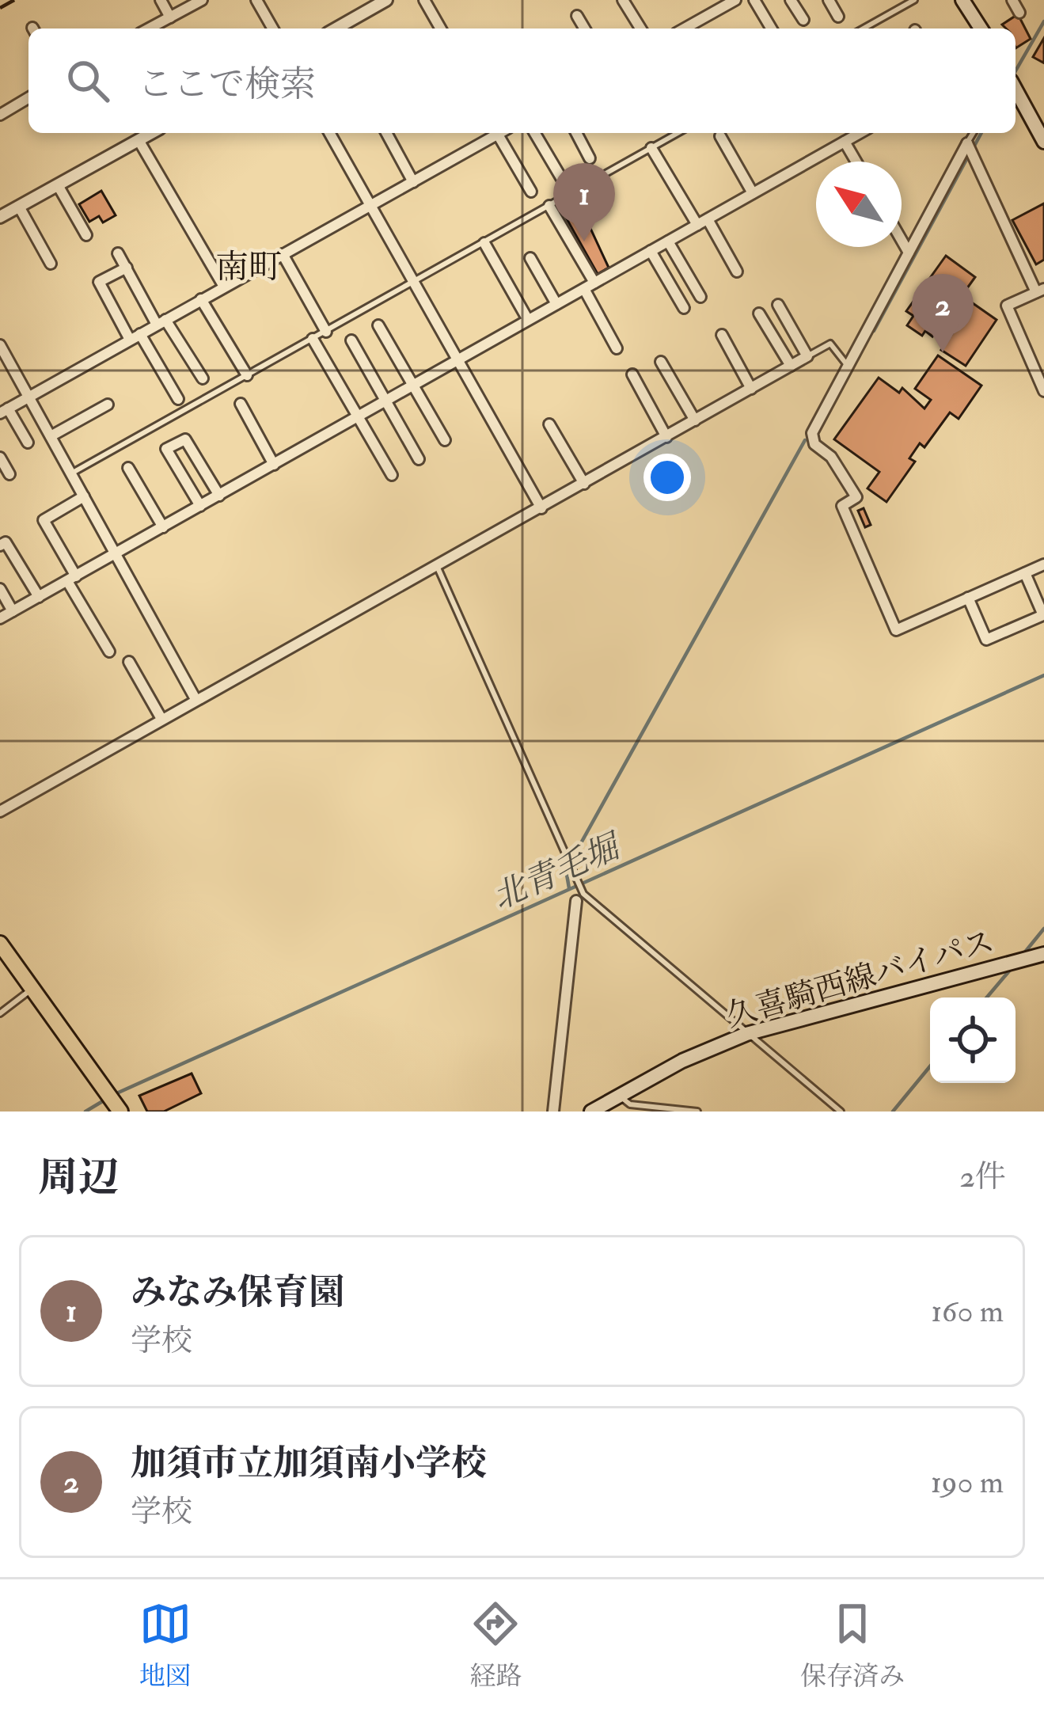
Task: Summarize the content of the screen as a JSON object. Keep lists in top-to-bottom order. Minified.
{"streets":{"main road":["久喜騎西線バイパス"]},"districts":["南町"],"water":["北青毛堀"],"north":"top left","page":{"search":"ここで検索","pins":["1","2"],"heading":["周辺","2件"],"list":[{"mark":"1","name":"みなみ保育園","note":"学校","value":"160 m"},{"mark":"2","name":"加須市立加須南小学校","note":"学校","value":"190 m"}],"nav":["地図","経路","保存済み"]}}
